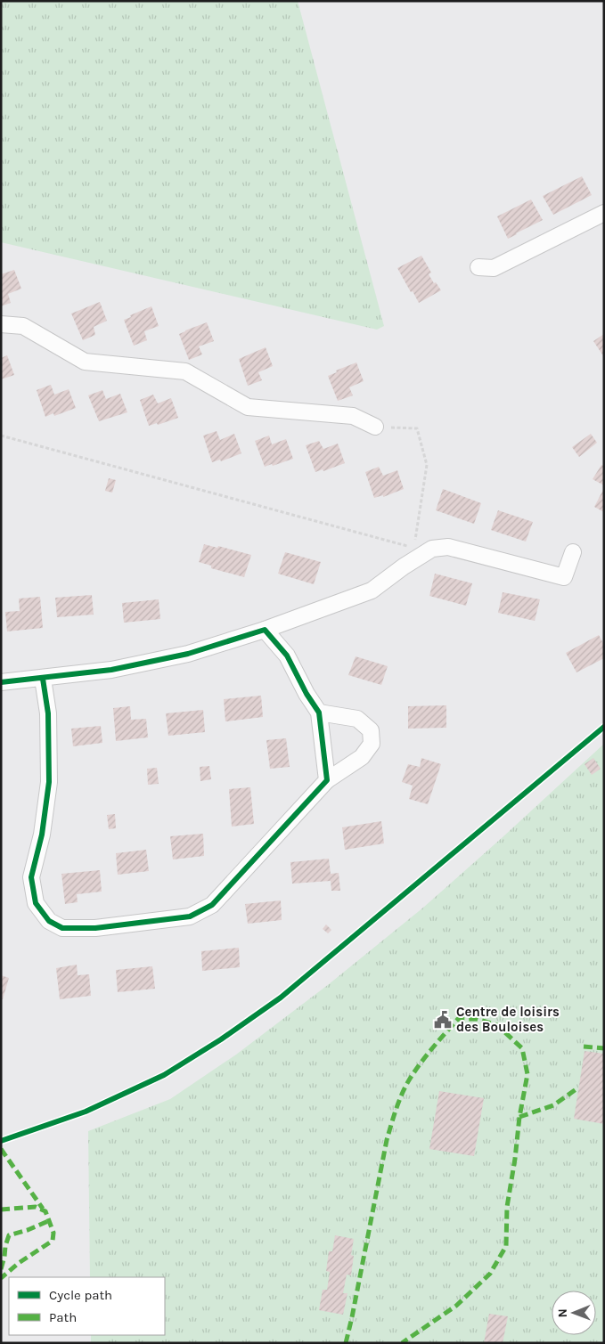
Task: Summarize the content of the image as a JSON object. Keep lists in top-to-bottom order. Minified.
{"places":{"public building":["Centre de loisirs des Bouloises"]},"legend":["Cycle path","Path"],"north":"left"}
